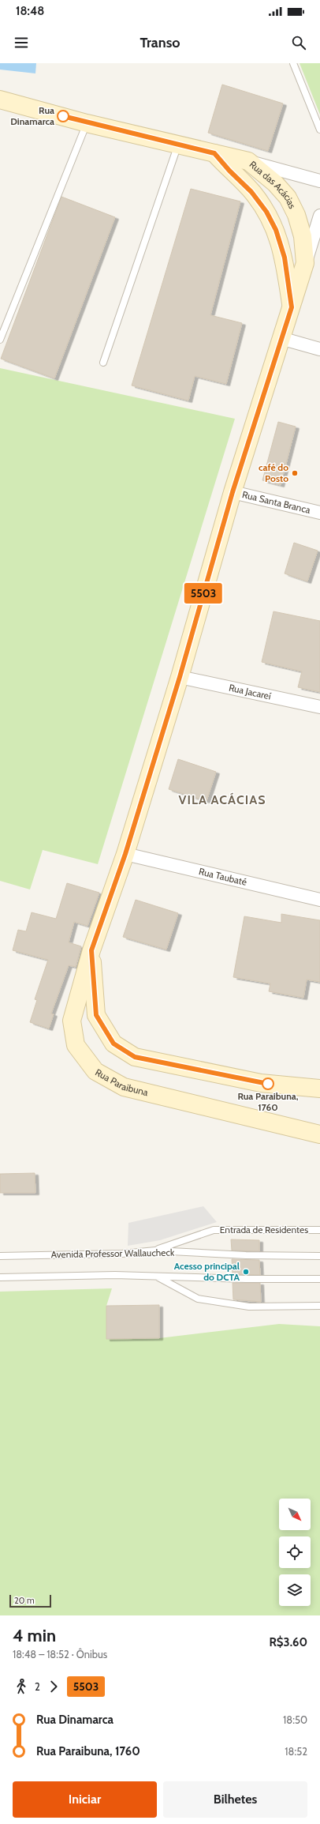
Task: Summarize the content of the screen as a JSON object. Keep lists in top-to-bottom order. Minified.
{"streets":{"main road":["Rua das Acácias","Rua Paraibuna"],"street":["Rua Santa Branca","Rua Jacareí","Rua Taubaté"],"lane":["Entrada de Residentes","Avenida Professor Wallaucheck"]},"crossings":[["Rua das Acácias","Rua Santa Branca"],["Rua das Acácias","Rua Jacareí"],["Rua das Acácias","Rua Taubaté"],["Rua das Acácias","Rua Paraibuna"],["Entrada de Residentes","Avenida Professor Wallaucheck"]],"districts":["VILA ACÁCIAS"],"places":["Rua Dinamarca","café do Posto","Rua Paraibuna, 1760","Acesso principal do DCTA"],"lines":["bus line 5503"],"scale_bar":"20 m","north":"bottom right","page":{"status":"18:48","header":"Transo","on_map":"5503","scale":"20 m","heading":["4 min","18:48 – 18:52 · Ônibus","R$3.60"],"legs":["2","5503"],"list":[{"name":"Rua Dinamarca","value":"18:50"},{"name":"Rua Paraibuna, 1760","value":"18:52"}],"buttons":["Iniciar","Bilhetes"]}}
